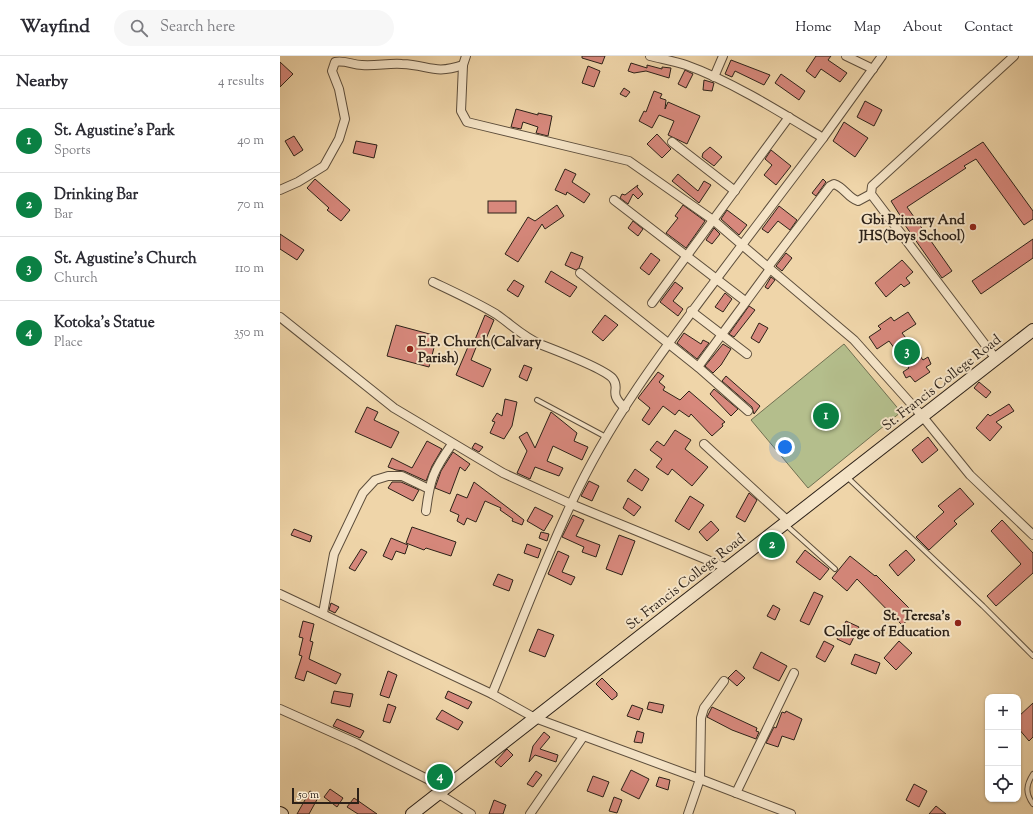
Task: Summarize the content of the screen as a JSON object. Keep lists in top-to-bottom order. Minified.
{"streets":{"main road":["St. Francis College Road"]},"places":["Gbi Primary And JHS(Boys School)","E.P. Church(Calvary Parish)","St. Teresa's College of Education"],"scale_bar":"50 m","page":{"header":"Wayfind","search":"Search here","nav":["Home","Map","About","Contact"],"heading":["Nearby","4 results"],"list":[{"mark":"1","name":"St. Agustine's Park","note":"Sports","value":"40 m"},{"mark":"2","name":"Drinking Bar","note":"Bar","value":"70 m"},{"mark":"3","name":"St. Agustine's Church","note":"Church","value":"110 m"},{"mark":"4","name":"Kotoka's Statue","note":"Place","value":"350 m"}],"pins":["3","1","2","4"],"map_buttons":["+","−"],"scale":"50 m"}}
